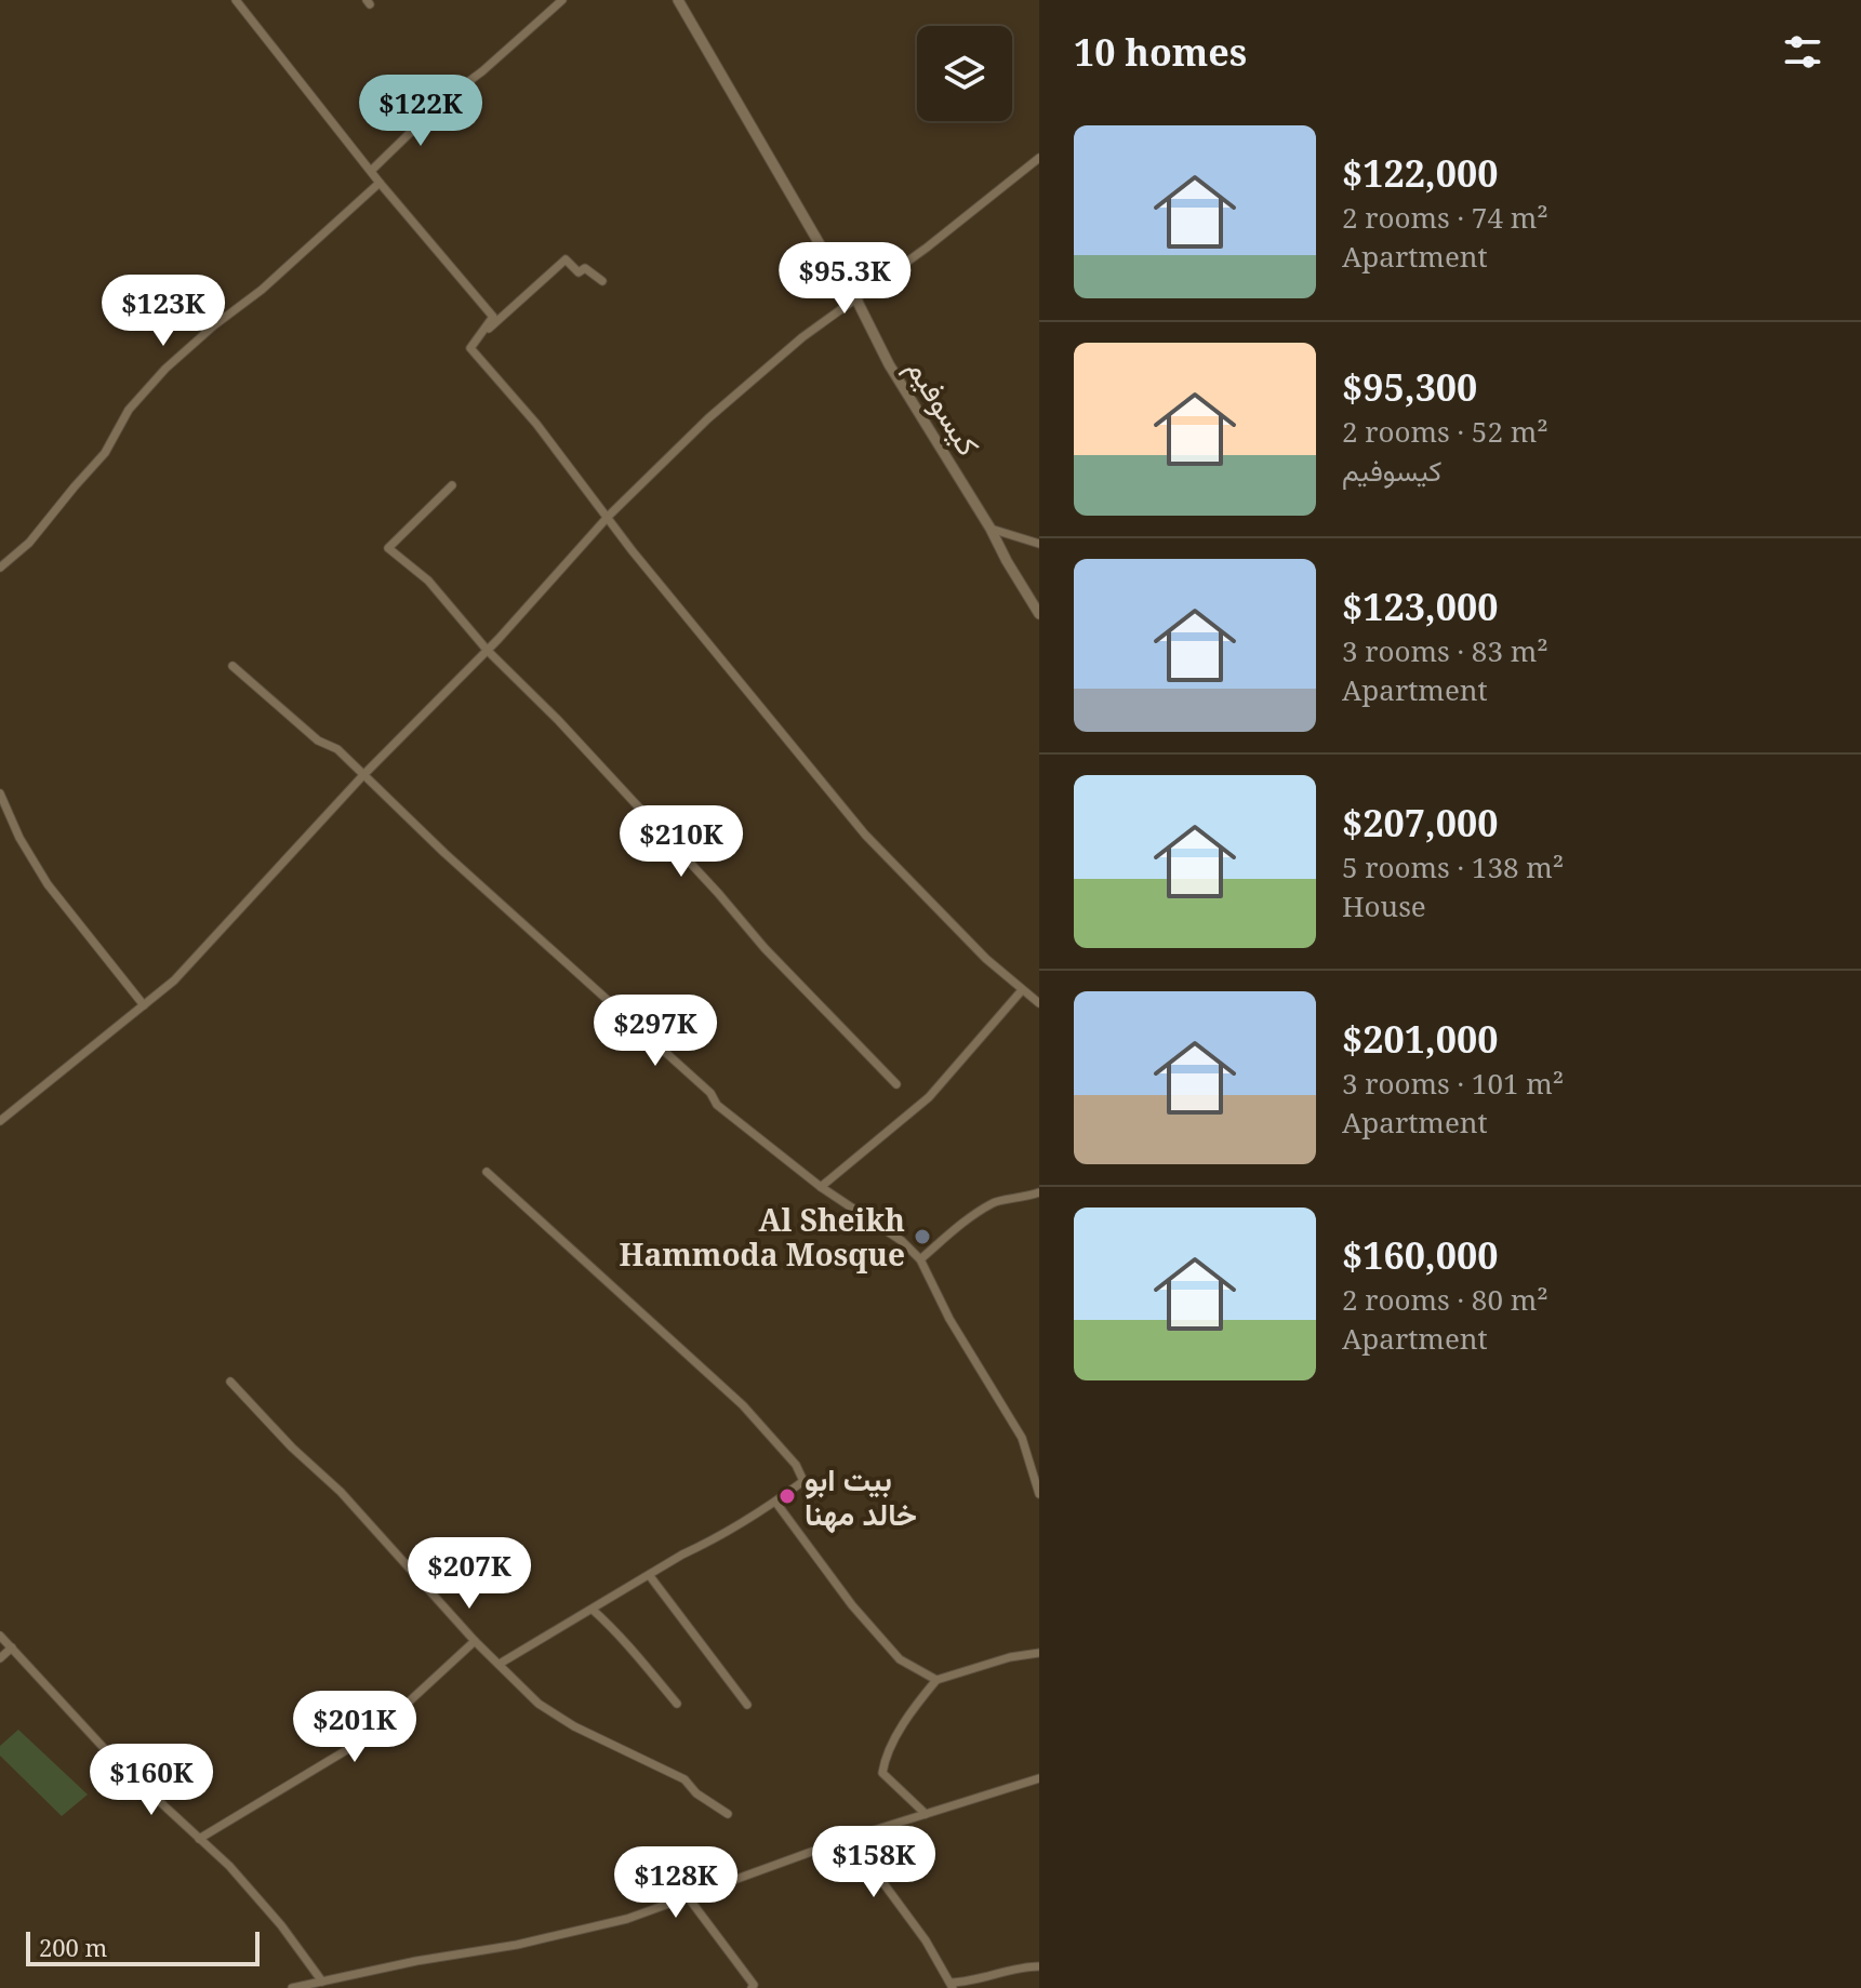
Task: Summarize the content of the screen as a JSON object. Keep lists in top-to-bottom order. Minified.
{"streets":{"street":["كيسوفيم"]},"places":["Al Sheikh Hammoda Mosque","بيت ابو خالد مهنا"],"scale_bar":"200 m","page":{"heading":"10 homes","price":["$122K","$95.3K","$123K","$210K","$297K","$207K","$201K","$160K","$158K","$128K"],"list":[{"name":"$122,000","note":"2 rooms · 74 m² · Apartment"},{"name":"$95,300","note":"2 rooms · 52 m² · كيسوفيم"},{"name":"$123,000","note":"3 rooms · 83 m² · Apartment"},{"name":"$207,000","note":"5 rooms · 138 m² · House"},{"name":"$201,000","note":"3 rooms · 101 m² · Apartment"},{"name":"$160,000","note":"2 rooms · 80 m² · Apartment"}],"scale":"200 m"}}
